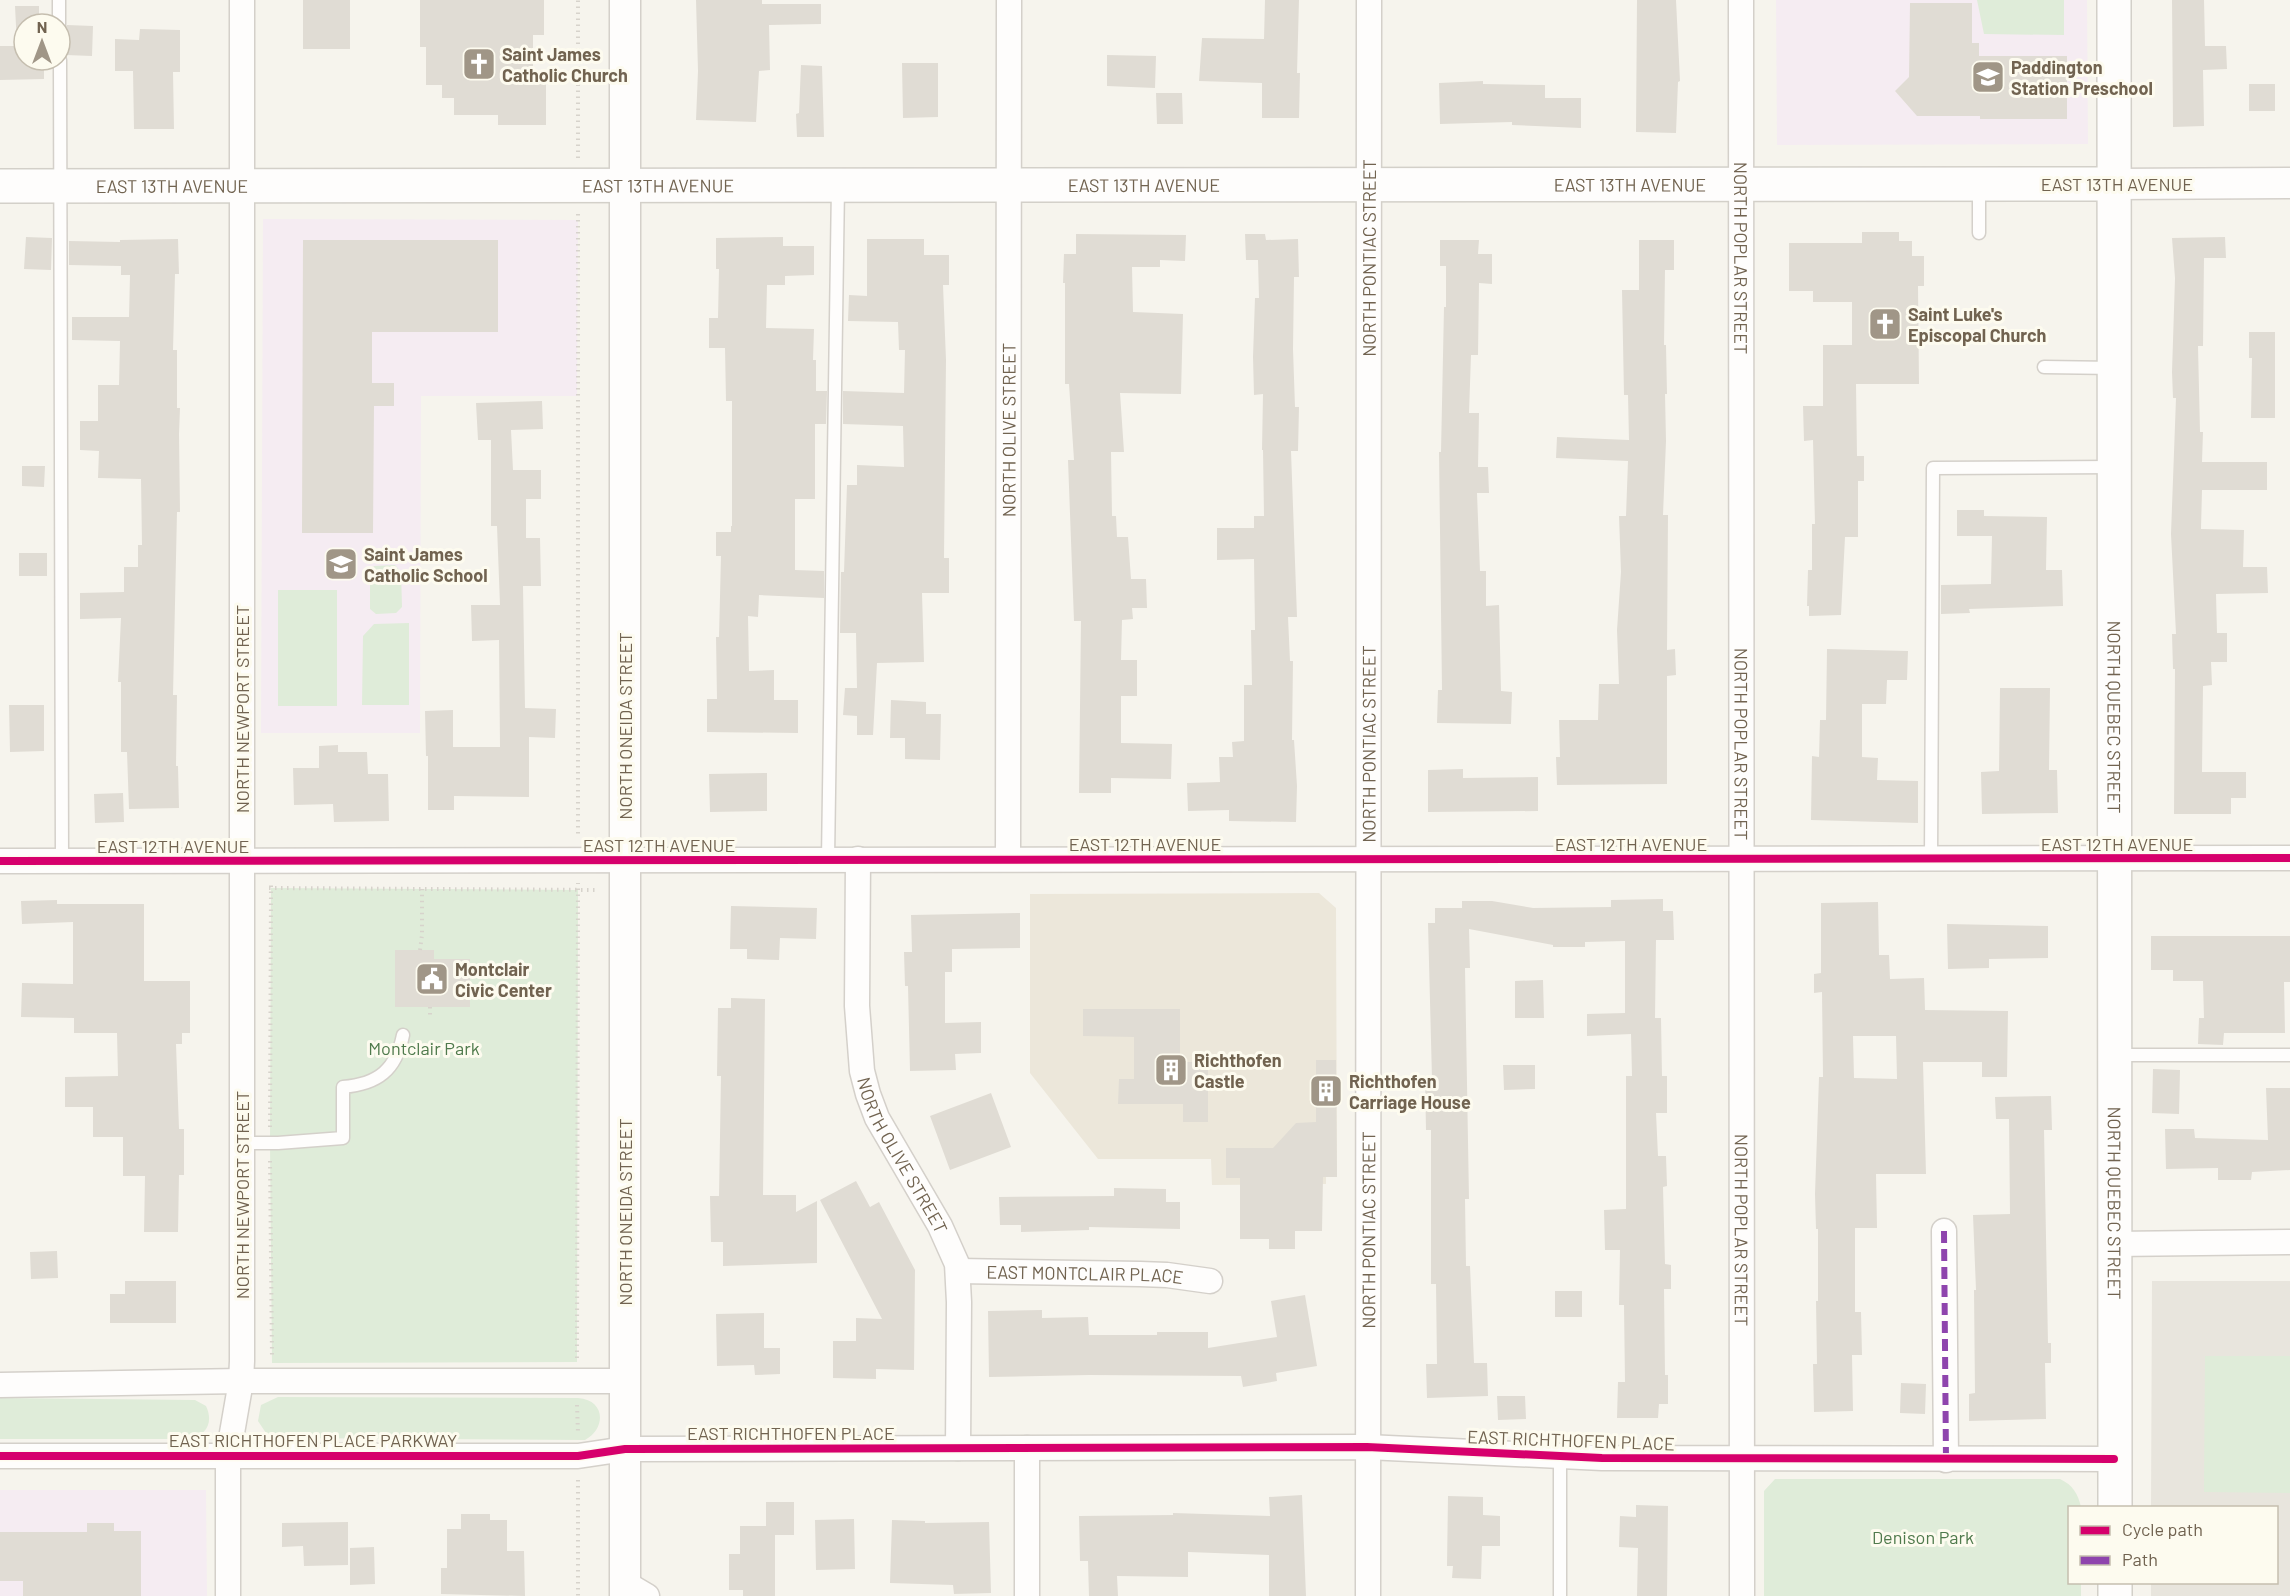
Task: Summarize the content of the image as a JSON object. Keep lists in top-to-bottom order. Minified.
{"streets":{"main road":["EAST 13TH AVENUE","NORTH QUEBEC STREET"],"street":["NORTH PONTIAC STREET","NORTH POPLAR STREET","NORTH OLIVE STREET","NORTH NEWPORT STREET","NORTH ONEIDA STREET","EAST 12TH AVENUE","EAST MONTCLAIR PLACE","EAST RICHTHOFEN PLACE","EAST RICHTHOFEN PLACE PARKWAY"]},"crossings":[["EAST 13TH AVENUE","NORTH PONTIAC STREET"],["EAST 13TH AVENUE","NORTH POPLAR STREET"],["EAST 13TH AVENUE","NORTH OLIVE STREET"],["EAST 13TH AVENUE","NORTH NEWPORT STREET"],["EAST 13TH AVENUE","NORTH QUEBEC STREET"],["EAST 13TH AVENUE","NORTH ONEIDA STREET"],["NORTH PONTIAC STREET","EAST 12TH AVENUE"],["NORTH PONTIAC STREET","EAST RICHTHOFEN PLACE"],["NORTH POPLAR STREET","EAST 12TH AVENUE"],["NORTH POPLAR STREET","EAST RICHTHOFEN PLACE"],["NORTH OLIVE STREET","EAST 12TH AVENUE"],["NORTH OLIVE STREET","EAST MONTCLAIR PLACE"],["NORTH OLIVE STREET","EAST RICHTHOFEN PLACE"],["NORTH NEWPORT STREET","EAST 12TH AVENUE"],["NORTH NEWPORT STREET","EAST RICHTHOFEN PLACE PARKWAY"],["NORTH QUEBEC STREET","EAST 12TH AVENUE"],["NORTH QUEBEC STREET","EAST RICHTHOFEN PLACE"],["NORTH ONEIDA STREET","EAST 12TH AVENUE"],["NORTH ONEIDA STREET","EAST RICHTHOFEN PLACE"],["NORTH ONEIDA STREET","EAST RICHTHOFEN PLACE PARKWAY"],["EAST RICHTHOFEN PLACE","EAST RICHTHOFEN PLACE PARKWAY"]],"parks":["Montclair Park","Denison Park"],"places":{"church":["Saint James Catholic Church","Saint Luke's Episcopal Church"],"school or university":["Paddington Station Preschool","Saint James Catholic School"],"public building":["Montclair Civic Center"],"building":["Richthofen Castle","Richthofen Carriage House"]},"legend":["Cycle path","Path"],"north":"top"}
